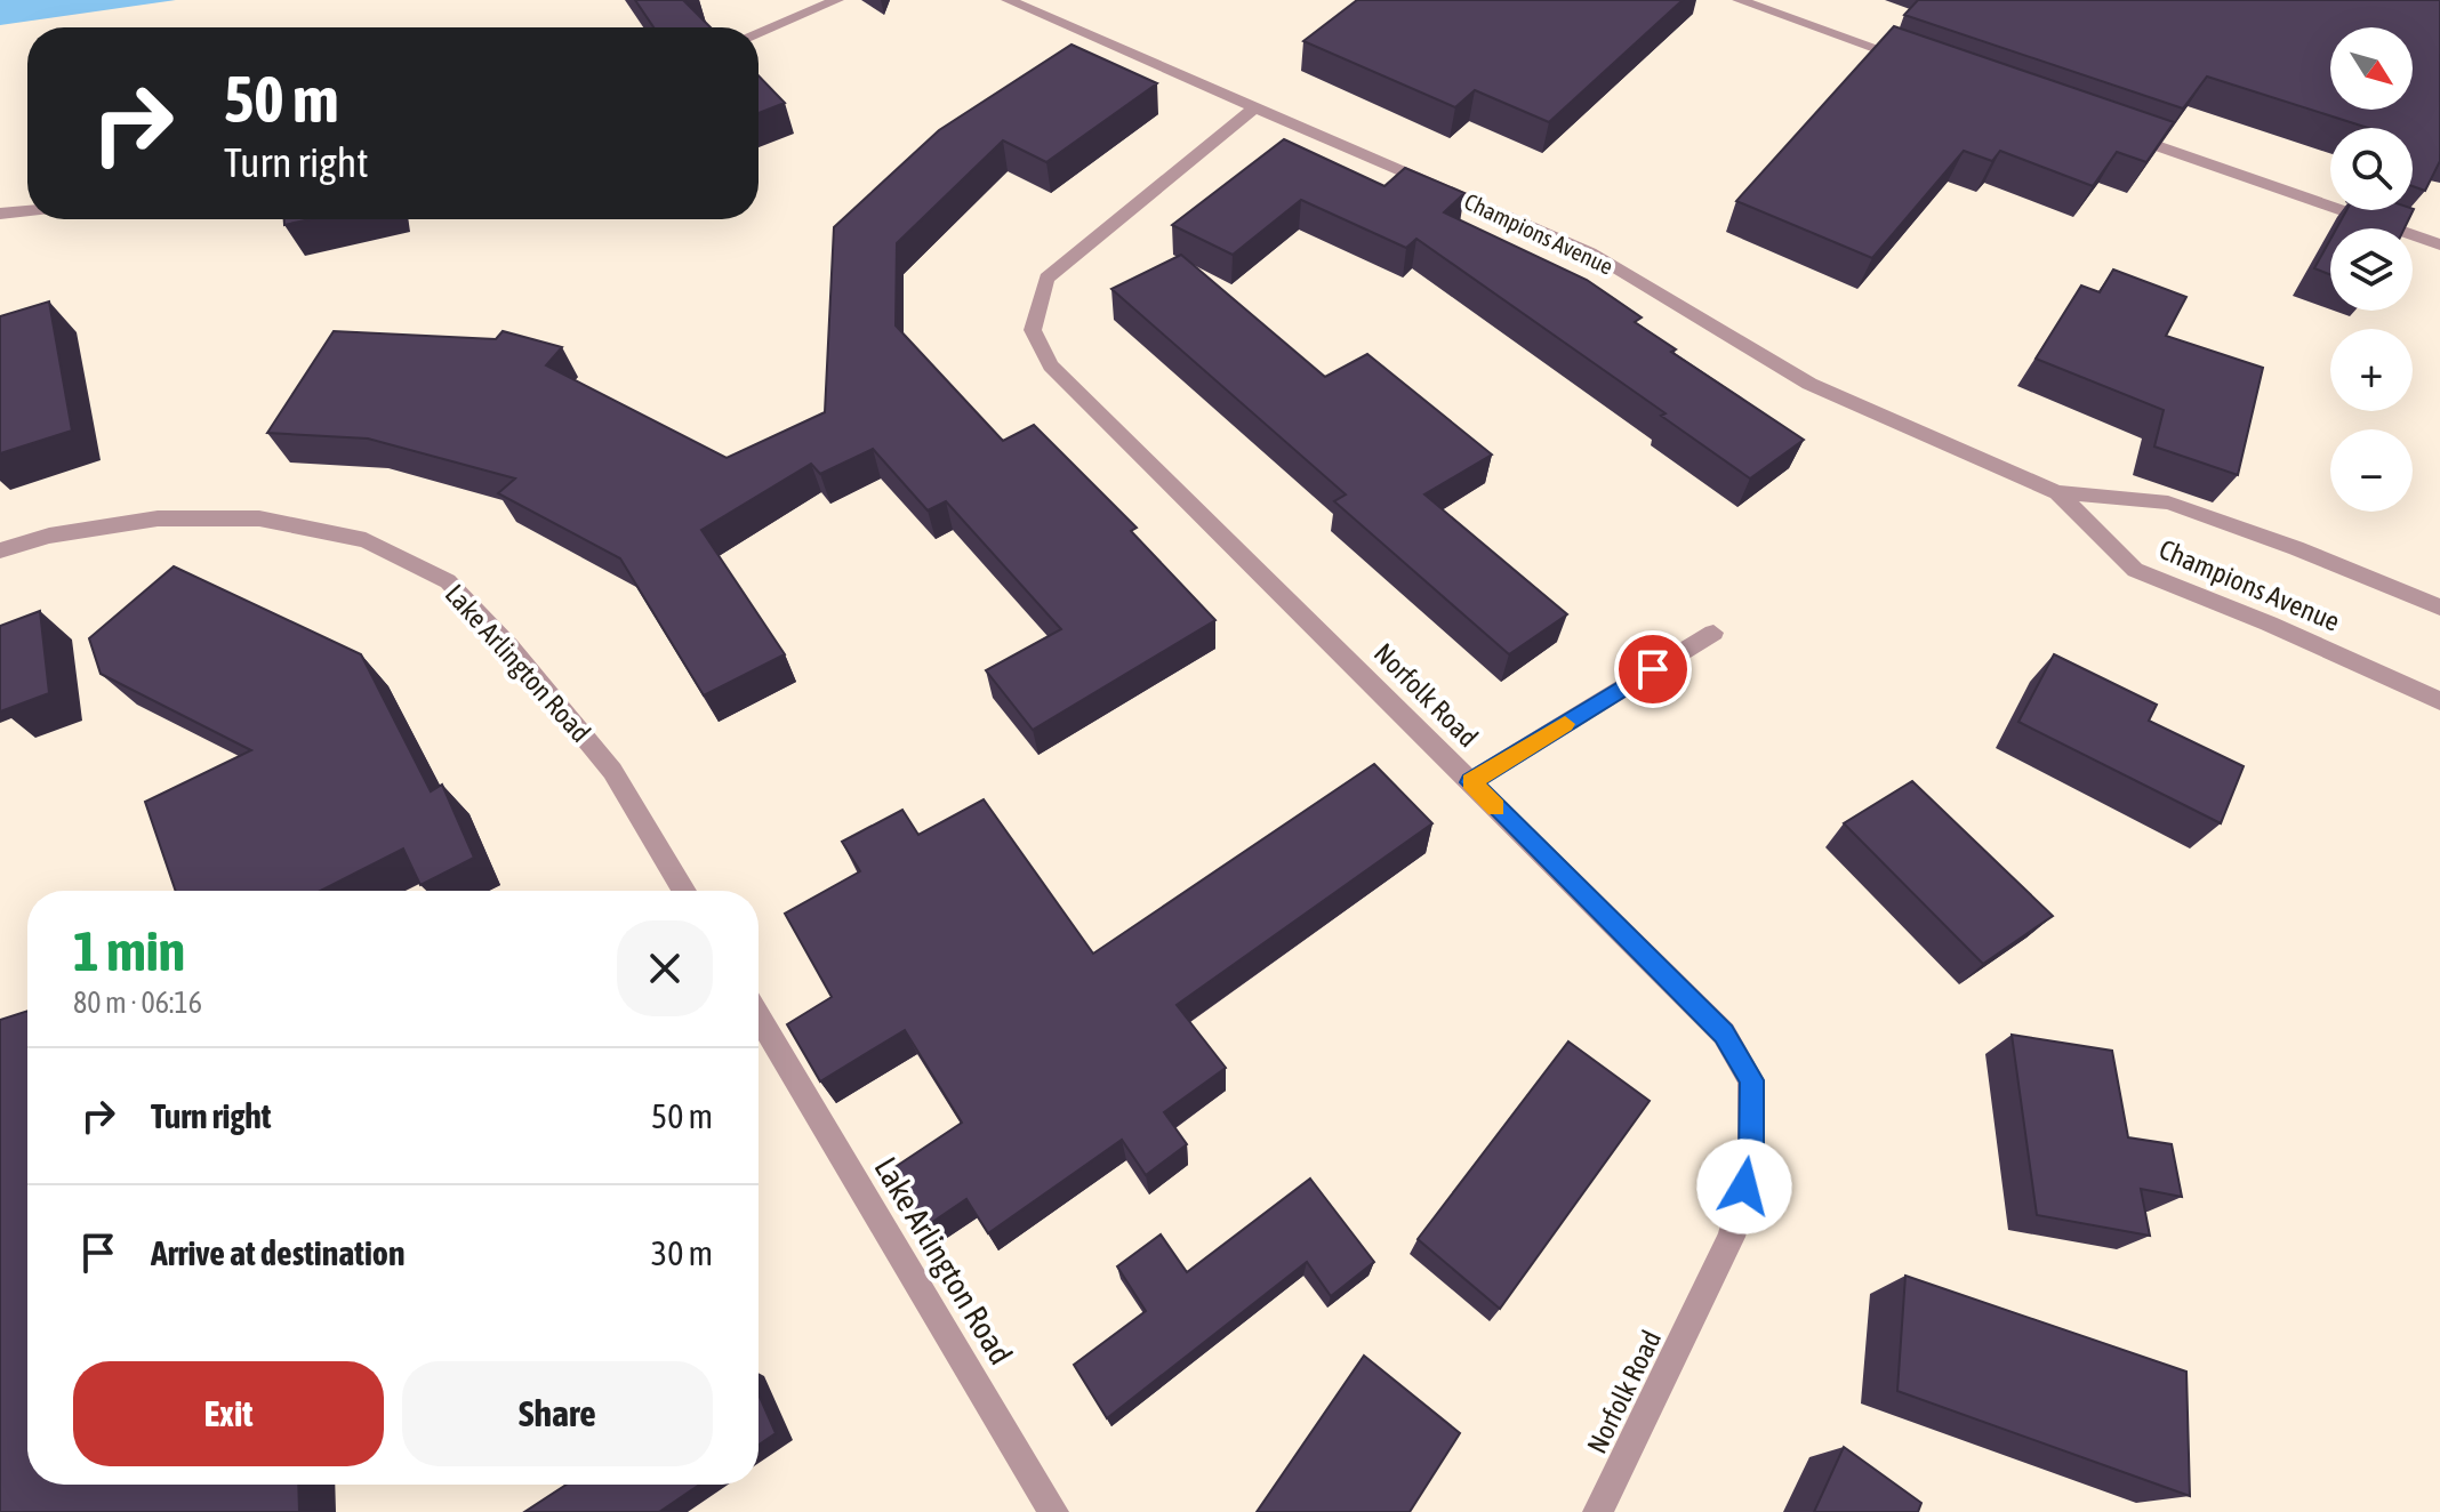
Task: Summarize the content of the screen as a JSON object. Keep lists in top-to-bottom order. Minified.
{"streets":{"street":["Champions Avenue","Lake Arlington Road","Norfolk Road"]},"crossings":[["Champions Avenue","Norfolk Road"]],"north":"bottom right","page":{"map_buttons":["+","−"],"turn":["50 m","Turn right"],"heading":["1 min","80 m · 06:16"],"list":[{"name":"Turn right","value":"50 m"},{"name":"Arrive at destination","value":"30 m"}],"buttons":["Exit","Share"]}}
